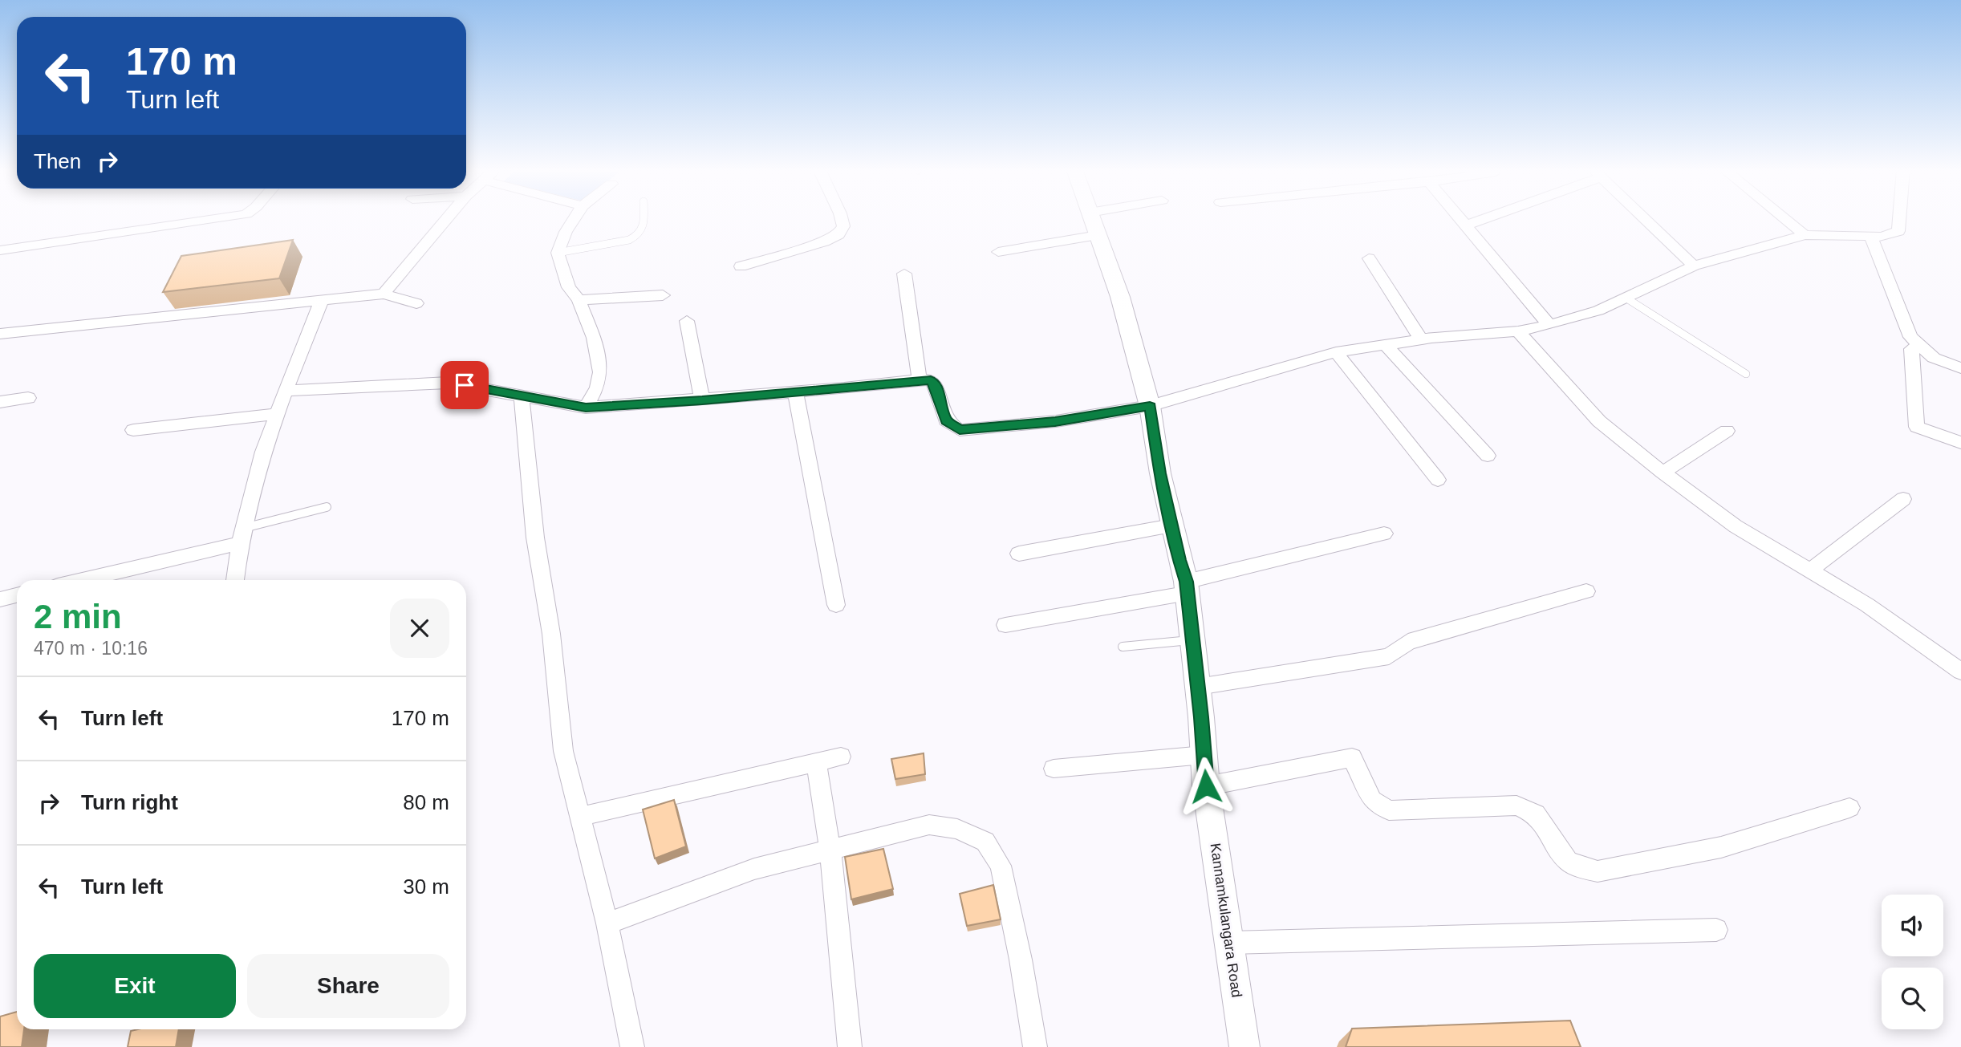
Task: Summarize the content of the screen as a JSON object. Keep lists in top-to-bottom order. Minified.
{"streets":{"street":["Kannamkulangara Road"]},"page":{"turn":["170 m","Turn left"],"then":"Then","heading":["2 min","470 m · 10:16"],"list":[{"name":"Turn left","value":"170 m"},{"name":"Turn right","value":"80 m"},{"name":"Turn left","value":"30 m"}],"buttons":["Exit","Share"]}}
